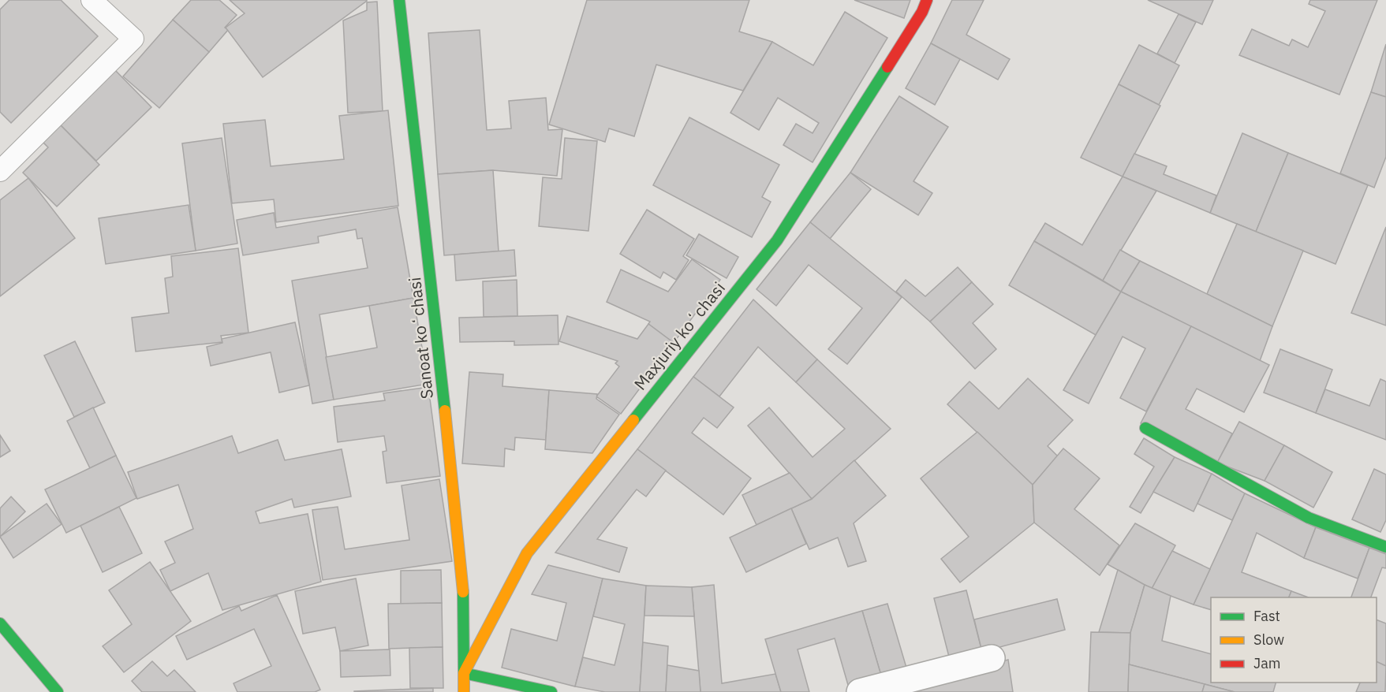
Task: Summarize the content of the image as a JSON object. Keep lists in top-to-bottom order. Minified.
{"streets":{"street":["Maxjuriy koʻchasi","Sanoat koʻchasi"]},"crossings":[["Maxjuriy koʻchasi","Sanoat koʻchasi"]],"legend":["Fast","Slow","Jam"]}
